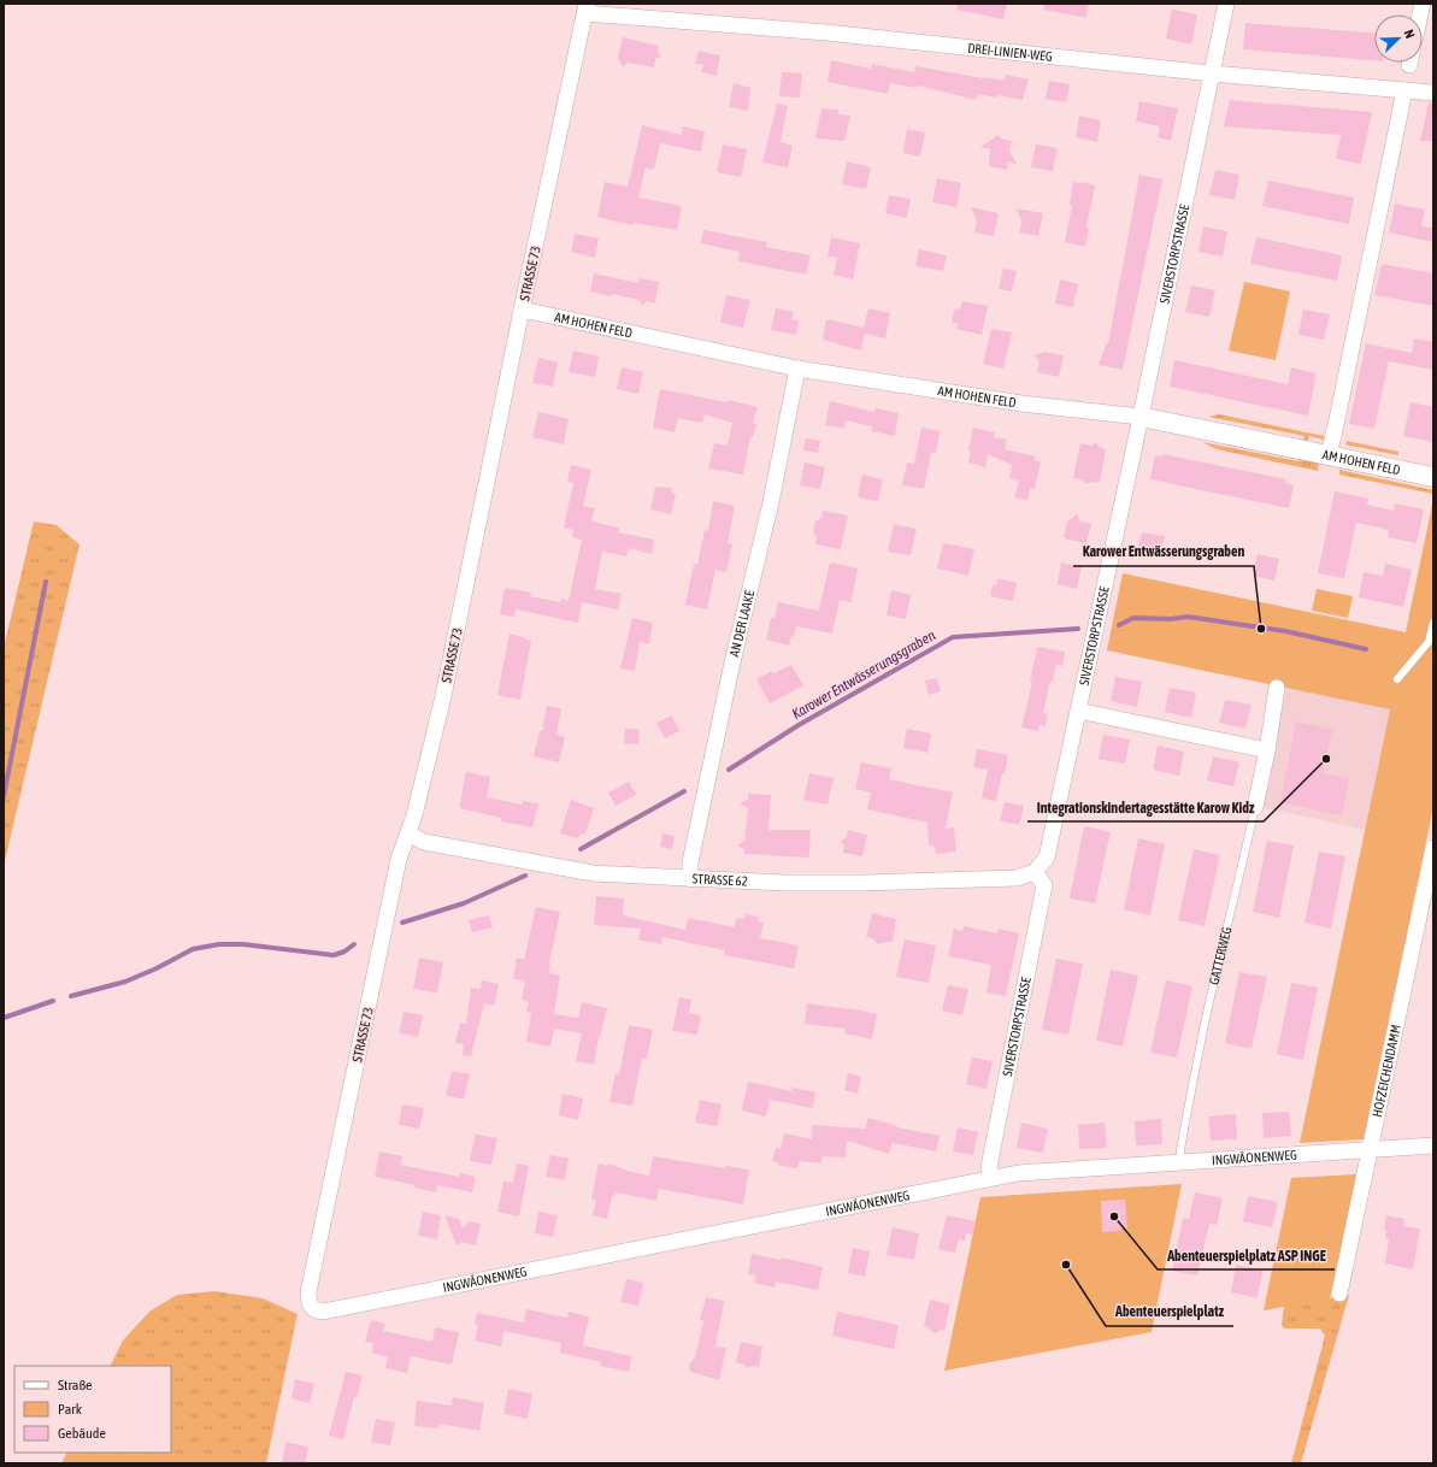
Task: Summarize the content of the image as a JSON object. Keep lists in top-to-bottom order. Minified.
{"streets":{"street":["DREI-LINIEN-WEG","SIVERSTORPSTRASSE","STRASSE 73","AM HOHEN FELD","AN DER LAAKE","STRASSE 62","GATTERWEG","HOFZEICHENDAMM","INGWÄONENWEG"]},"crossings":[["DREI-LINIEN-WEG","SIVERSTORPSTRASSE"],["DREI-LINIEN-WEG","STRASSE 73"],["SIVERSTORPSTRASSE","AM HOHEN FELD"],["SIVERSTORPSTRASSE","STRASSE 62"],["SIVERSTORPSTRASSE","INGWÄONENWEG"],["STRASSE 73","AM HOHEN FELD"],["STRASSE 73","STRASSE 62"],["STRASSE 73","INGWÄONENWEG"],["AM HOHEN FELD","AN DER LAAKE"],["AN DER LAAKE","STRASSE 62"],["GATTERWEG","INGWÄONENWEG"],["HOFZEICHENDAMM","INGWÄONENWEG"]],"water":["Karower Entwässerungsgraben"],"places":["Karower Entwässerungsgraben","Integrationskindertagesstätte Karow Kidz","Abenteuerspielplatz ASP INGE","Abenteuerspielplatz"],"legend":["Straße","Park","Gebäude"],"north":"top right"}
